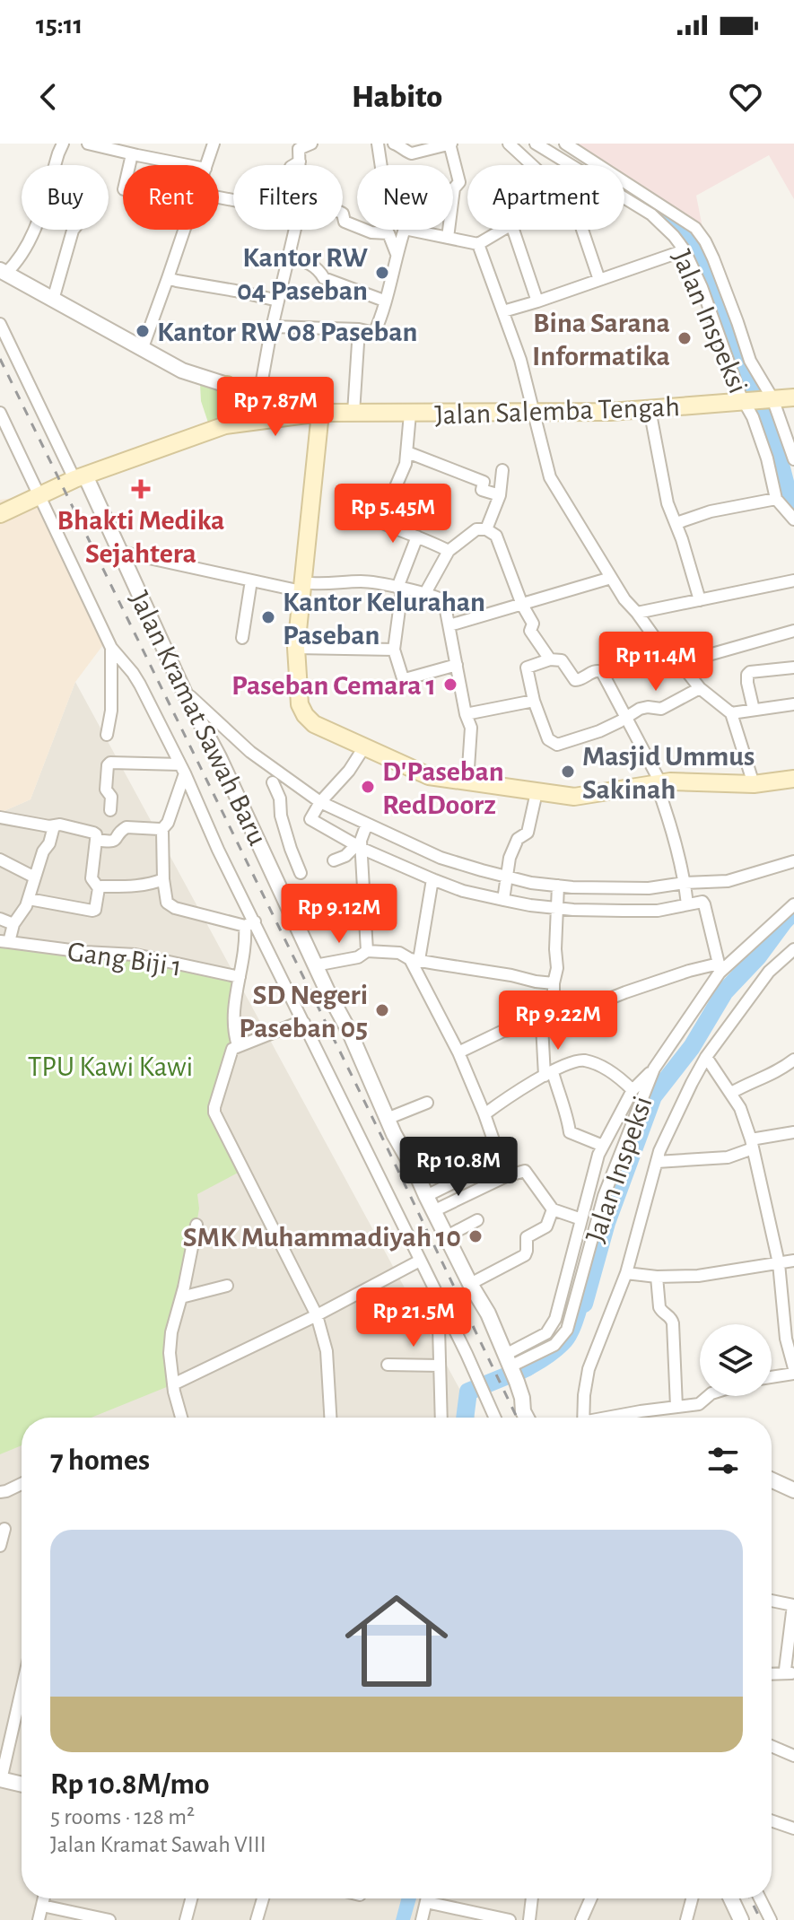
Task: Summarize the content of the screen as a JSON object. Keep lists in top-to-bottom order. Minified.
{"streets":{"main road":["Jalan Salemba Tengah"],"street":["Jalan Inspeksi","Jalan Kramat Sawah Baru","Gang Biji 1"]},"crossings":[["Jalan Inspeksi","Jalan Salemba Tengah"],["Jalan Inspeksi","Jalan Kramat Sawah Baru"],["Jalan Salemba Tengah","Jalan Kramat Sawah Baru"]],"parks":["TPU Kawi Kawi"],"places":{"other":["Kantor RW 04 Paseban","Kantor RW 08 Paseban","Bina Sarana Informatika","Kantor Kelurahan Paseban","Paseban Cemara 1","Masjid Ummus Sakinah","D'Paseban RedDoorz","SD Negeri Paseban 05","SMK Muhammadiyah 10"],"health":["Bhakti Medika Sejahtera"]},"page":{"status":"15:11","header":"Habito","chip":["Buy","Rent","Filters","New","Apartment"],"price":["Rp 7.87M","Rp 5.45M","Rp 11.4M","Rp 9.12M","Rp 9.22M","Rp 10.8M","Rp 21.5M"],"heading":"7 homes","list":[{"name":"Rp 10.8M/mo","note":"5 rooms · 128 m² · Jalan Kramat Sawah VIII"}]}}
